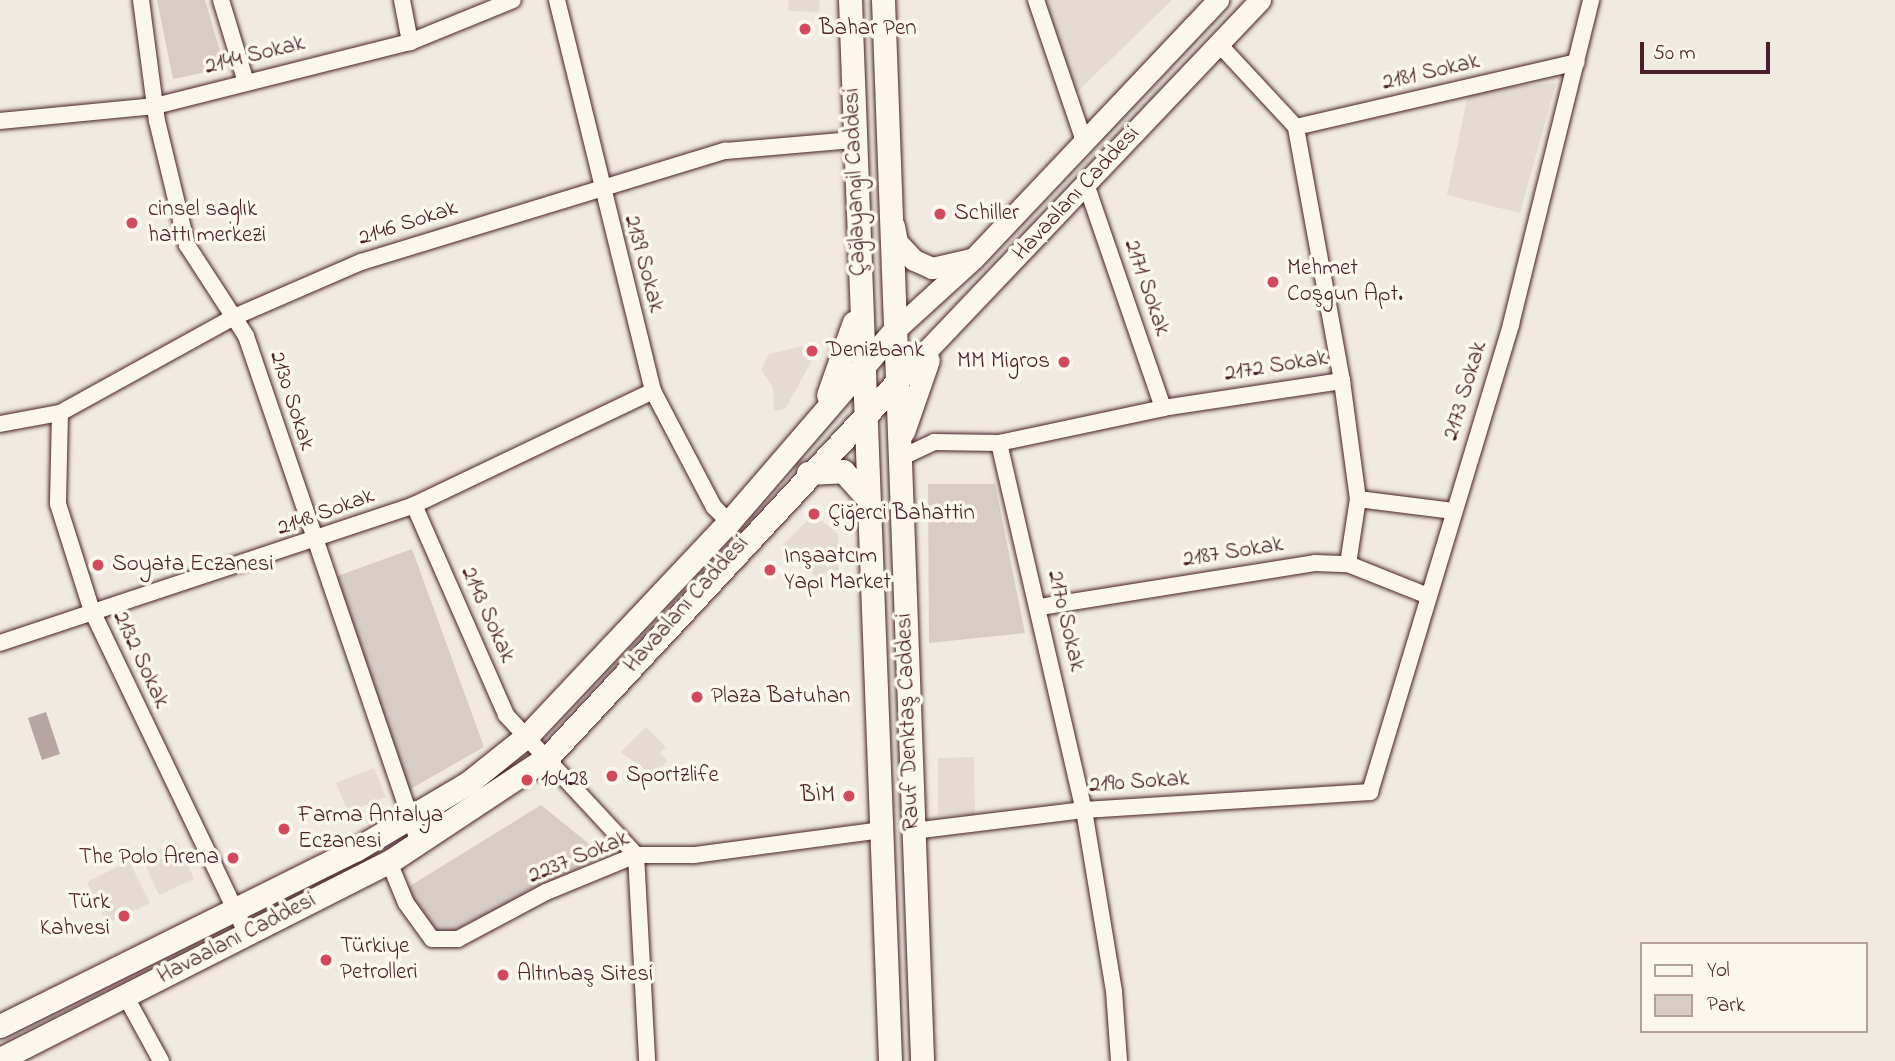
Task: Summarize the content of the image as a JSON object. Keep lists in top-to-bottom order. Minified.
{"streets":{"main road":["Çağlayangil Caddesi","Havaalanı Caddesi","Rauf Denktaş Caddesi"],"street":["2144 Sokak","2181 Sokak","2146 Sokak","2139 Sokak","2171 Sokak","2172 Sokak","2173 Sokak","2130 Sokak","2148 Sokak","2187 Sokak","2143 Sokak","2170 Sokak","2132 Sokak","2190 Sokak","2237 Sokak"]},"crossings":[["2144 Sokak","2130 Sokak"],["2181 Sokak","2172 Sokak"],["2181 Sokak","2173 Sokak"],["Çağlayangil Caddesi","Havaalanı Caddesi"],["Çağlayangil Caddesi","2146 Sokak"],["Çağlayangil Caddesi","Rauf Denktaş Caddesi"],["Havaalanı Caddesi","2139 Sokak"],["Havaalanı Caddesi","2171 Sokak"],["Havaalanı Caddesi","2130 Sokak"],["Havaalanı Caddesi","2143 Sokak"],["Havaalanı Caddesi","2132 Sokak"],["Havaalanı Caddesi","Rauf Denktaş Caddesi"],["Havaalanı Caddesi","2237 Sokak"],["2146 Sokak","2139 Sokak"],["2146 Sokak","2130 Sokak"],["2146 Sokak","2132 Sokak"],["2139 Sokak","2148 Sokak"],["2171 Sokak","2172 Sokak"],["2172 Sokak","2170 Sokak"],["2172 Sokak","Rauf Denktaş Caddesi"],["2173 Sokak","2187 Sokak"],["2173 Sokak","2190 Sokak"],["2130 Sokak","2148 Sokak"],["2148 Sokak","2143 Sokak"],["2148 Sokak","2132 Sokak"],["2187 Sokak","2170 Sokak"],["2143 Sokak","2237 Sokak"],["2170 Sokak","2190 Sokak"],["Rauf Denktaş Caddesi","2190 Sokak"],["Rauf Denktaş Caddesi","2237 Sokak"]],"places":["Bahar Pen","Schiller","cinsel saglık hattı merkezi","Mehmet Coşgun Apt.","Denizbank","MM Migros","Çiğerci Bahattin","Soyata Eczanesi","Inşaatcım Yapı Market","Plaza Batuhan","Sportzlife","10428","BİM","Farma Antalya Eczanesi","The Polo Arena","Türk Kahvesi","Türkiye Petrolleri","Altınbaş Sitesi"],"legend":["Yol","Park"],"scale_bar":"50 m"}
